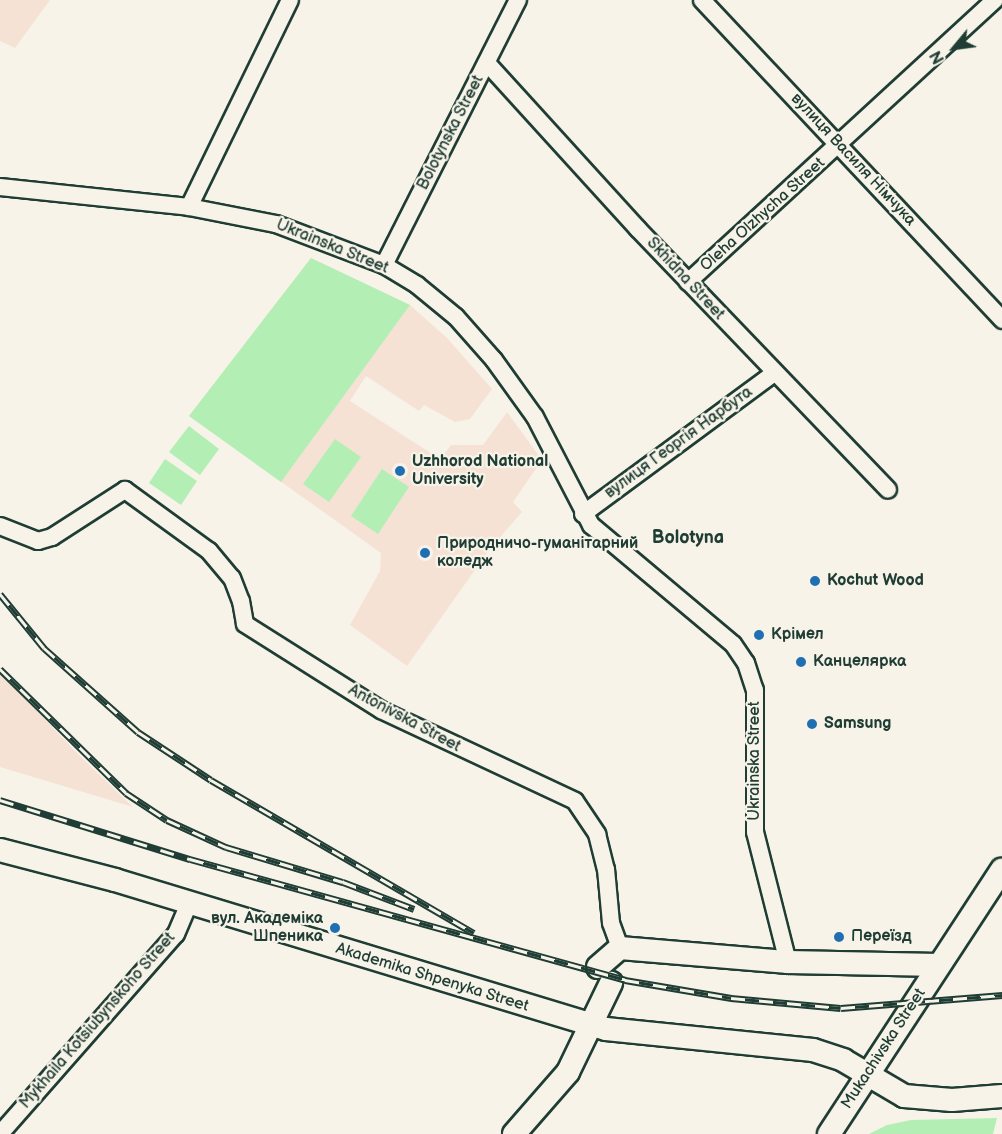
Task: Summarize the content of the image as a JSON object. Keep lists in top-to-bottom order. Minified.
{"streets":{"main road":["Akademika Shpenyka Street","Mukachivska Street"],"street":["Bolotynska Street","вулиця Василя Німчука","Oleha Olzhycha Street","Ukrainska Street","Skhidna Street","вулиця Георгія Нарбута","Antonivska Street","Mykhaila Kotsiubynskoho Street"]},"crossings":[["Bolotynska Street","Ukrainska Street"],["Bolotynska Street","Skhidna Street"],["вулиця Василя Німчука","Oleha Olzhycha Street"],["Oleha Olzhycha Street","Skhidna Street"],["Ukrainska Street","вулиця Георгія Нарбута"],["Skhidna Street","вулиця Георгія Нарбута"],["Akademika Shpenyka Street","Mykhaila Kotsiubynskoho Street"],["Akademika Shpenyka Street","Mukachivska Street"]],"districts":["Bolotyna"],"places":["Uzhhorod National University","Природничо-гуманітарний коледж","Kochut Wood","Крімел","Канцелярка","Samsung","вул. Академіка Шпеника","Переїзд"],"north":"bottom left"}
